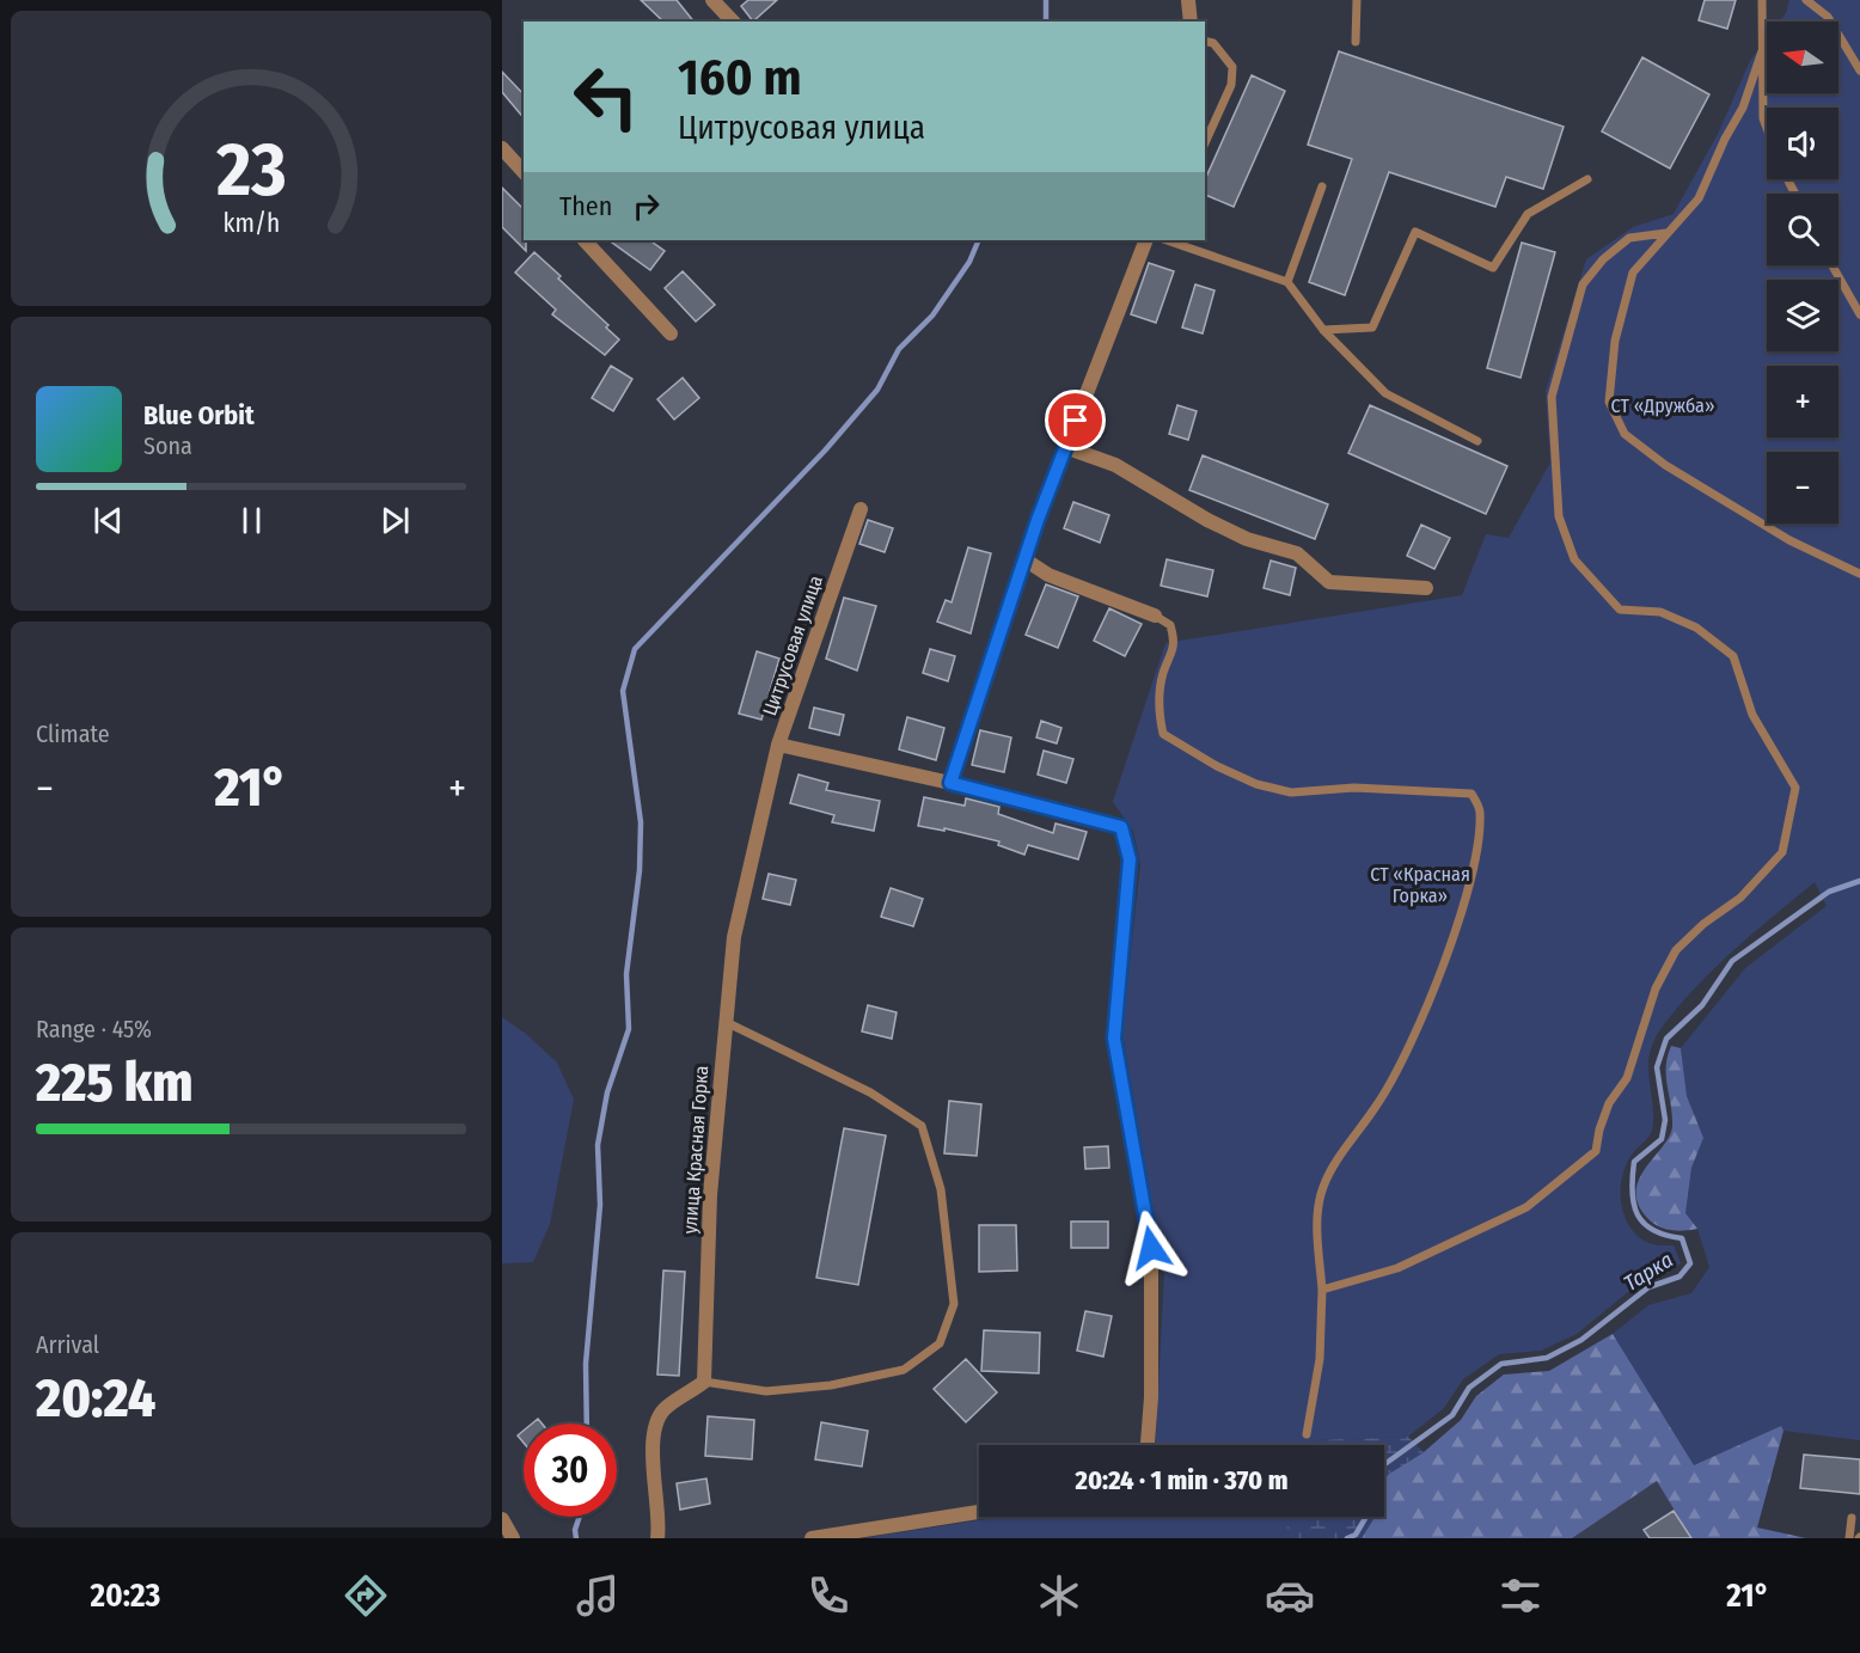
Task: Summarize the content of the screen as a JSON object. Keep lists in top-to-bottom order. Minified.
{"streets":{"street":["Цитрусовая улица","улица Красная Горка"]},"crossings":[["Цитрусовая улица","улица Красная Горка"]],"water":["Тарка"],"parks":["СТ «Дружба»","СТ «Красная Горка»"],"north":"left","page":{"map_buttons":["+","−"],"turn":["160 m","Цитрусовая улица"],"then":"Then","song":["Blue Orbit","Sona"],"tile":["Climate",["Range · 45%","225 km"],["Arrival","20:24"]],"heat":["−","21°","+"],"limit":"30","trip":"20:24 · 1 min · 370 m","tabs":["20:23","21°"],"gauge":["23","km/h"]}}
